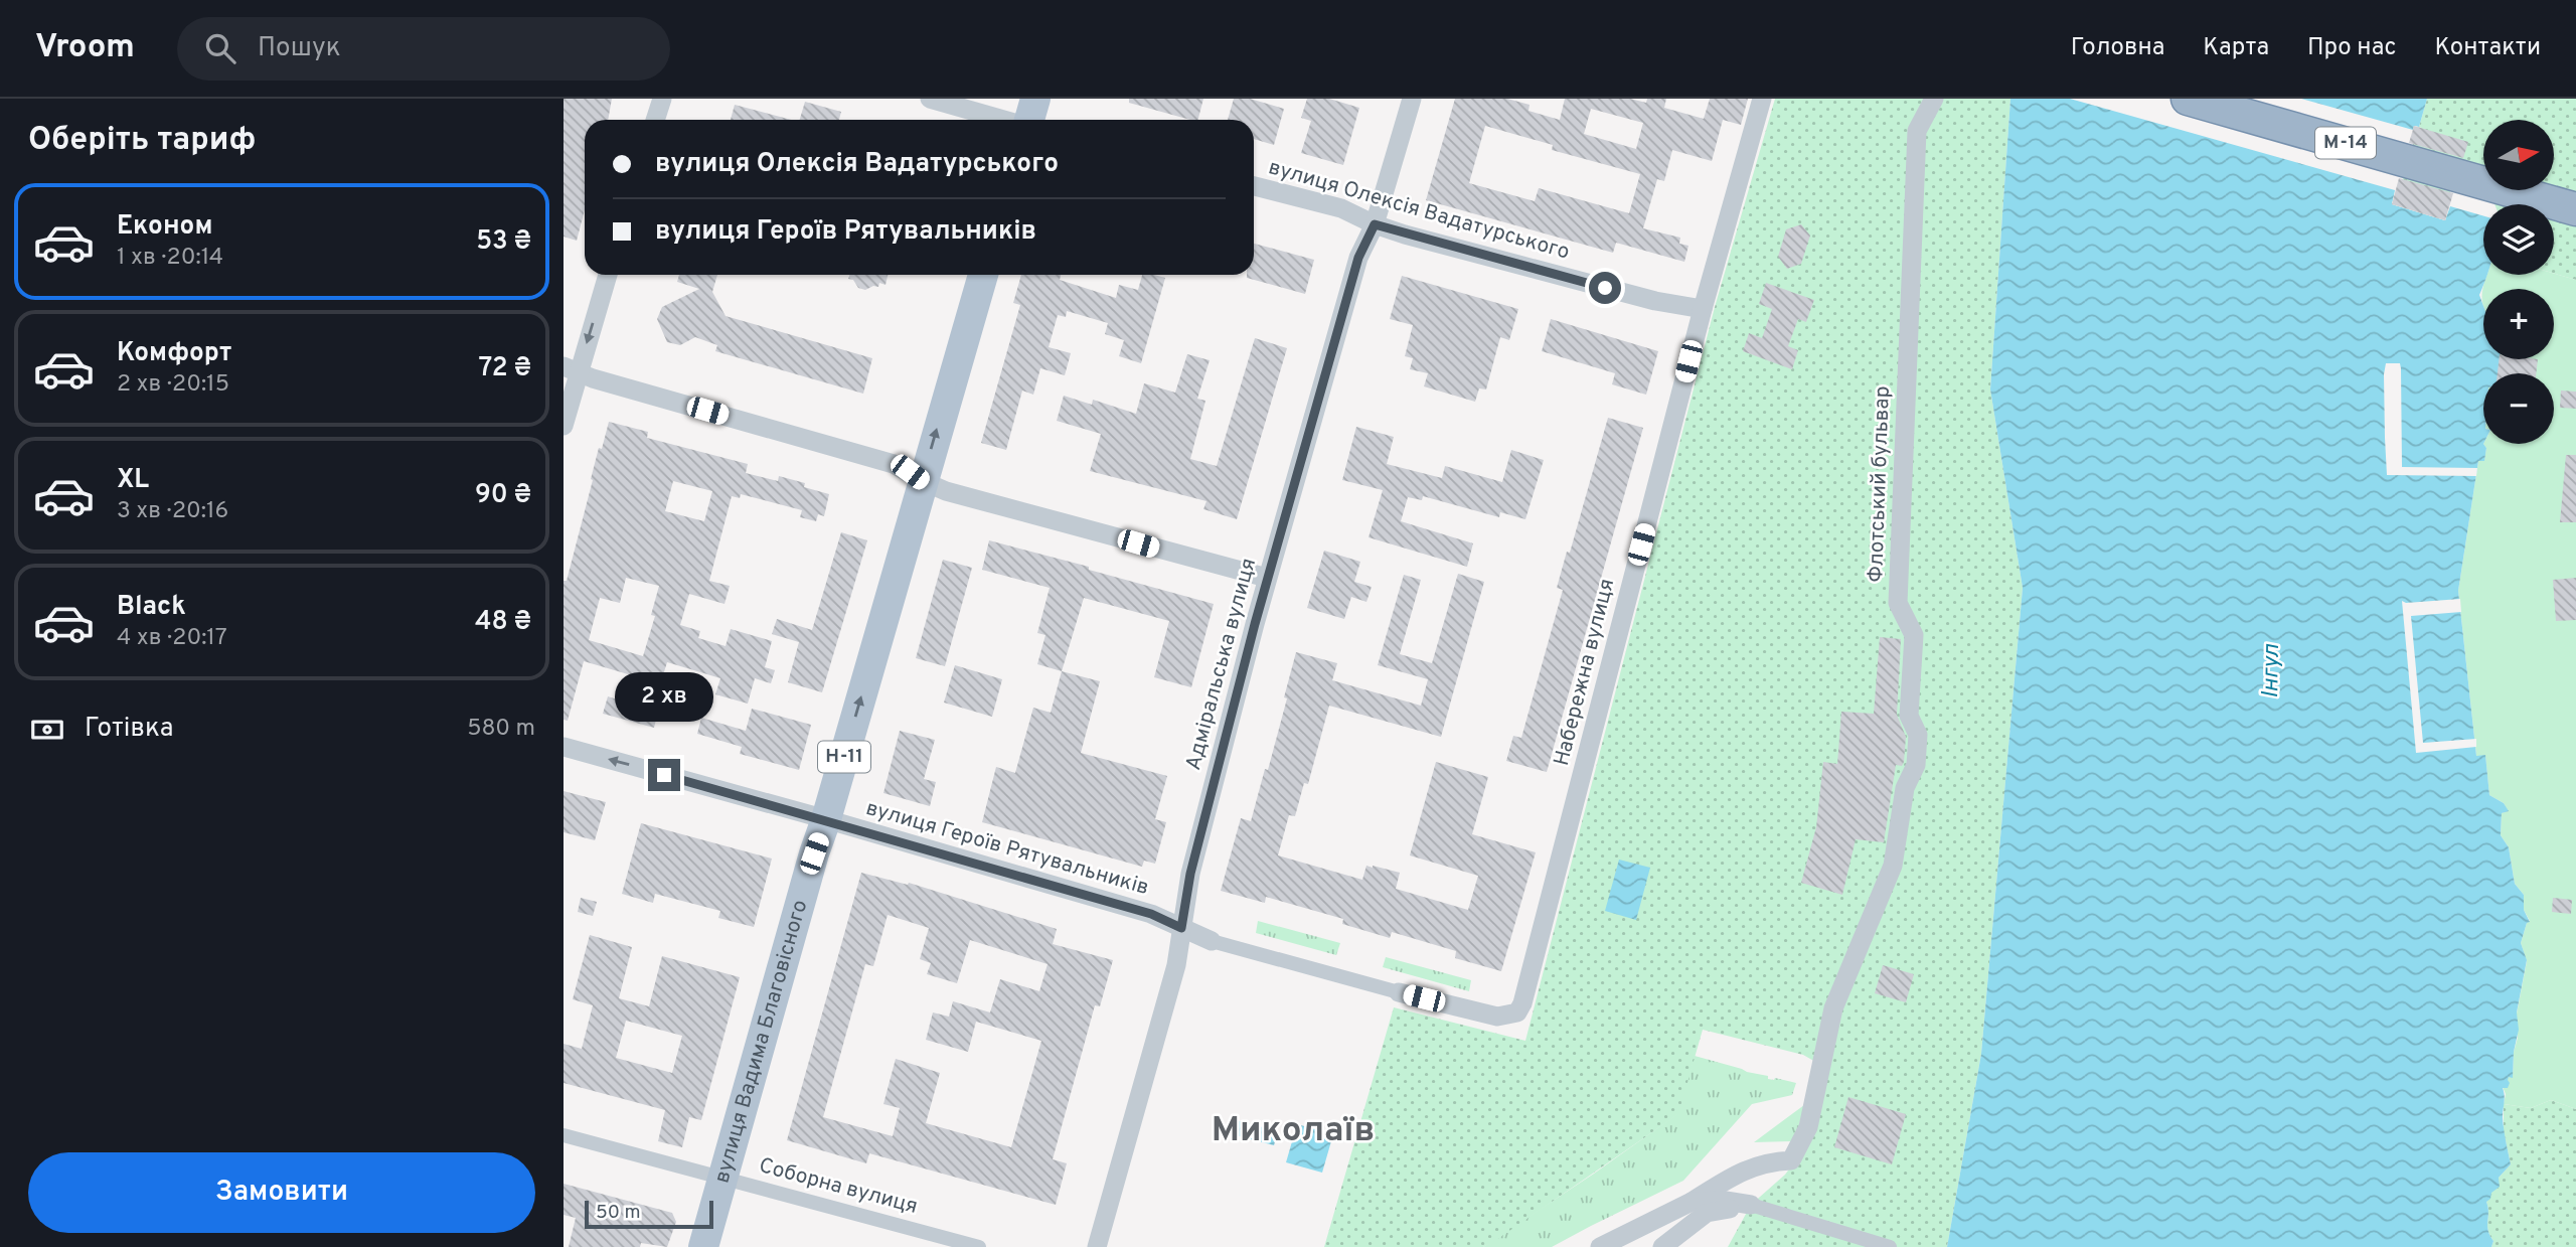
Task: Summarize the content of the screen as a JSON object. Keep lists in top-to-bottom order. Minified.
{"streets":{"highway":["М-14"],"main road":["Н-11","вулиця Вадима Благовісного"],"street":["вулиця Олексія Вадатурського","Флотський бульвар","Адміральська вулиця","Набережна вулиця","вулиця Героїв Рятувальників","Соборна вулиця"]},"crossings":[["вулиця Олексія Вадатурського","Адміральська вулиця"],["вулиця Олексія Вадатурського","Набережна вулиця"],["Адміральська вулиця","вулиця Героїв Рятувальників"],["Набережна вулиця","вулиця Героїв Рятувальників"],["вулиця Героїв Рятувальників","вулиця Вадима Благовісного"],["вулиця Вадима Благовісного","Соборна вулиця"]],"one_way":["вулиця Вадима Благовісного"],"districts":["Миколаїв"],"water":["Інгул"],"scale_bar":"50 m","north":"right","page":{"header":"Vroom","search":"Пошук","nav":["Головна","Карта","Про нас","Контакти"],"heading":"Оберіть тариф","map_buttons":["+","−"],"banner":["вулиця Олексія Вадатурського","вулиця Героїв Рятувальників"],"list":[{"name":"Економ","note":"1 хв · 20:14","value":"53 ₴"},{"name":"Комфорт","note":"2 хв · 20:15","value":"72 ₴"},{"name":"XL","note":"3 хв · 20:16","value":"90 ₴"},{"name":"Black","note":"4 хв · 20:17","value":"48 ₴"}],"bubble":"2 хв","pay":["Готівка","580 m"],"buttons":"Замовити","scale":"50 m"}}
